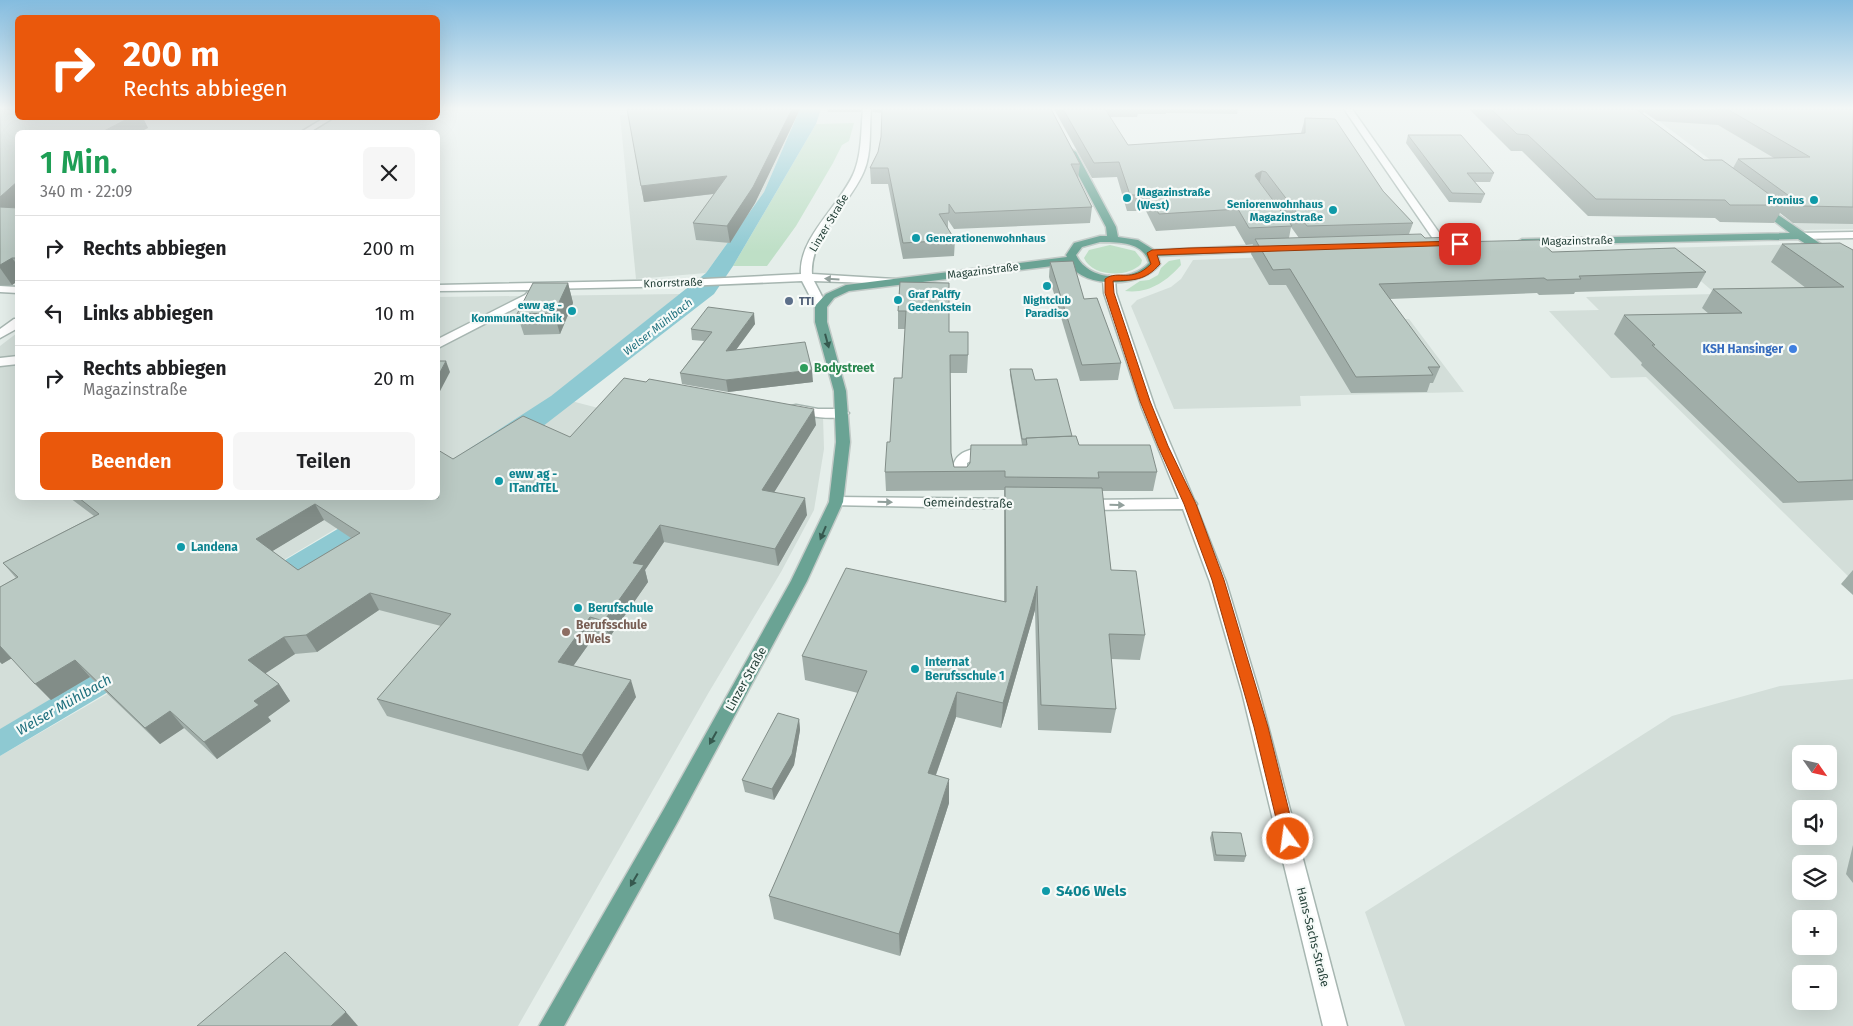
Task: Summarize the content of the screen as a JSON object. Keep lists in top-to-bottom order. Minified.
{"streets":{"main road":["Linzer Straße","Magazinstraße"],"street":["Knorrstraße","Gemeindestraße","Hans-Sachs-Straße"]},"crossings":[["Linzer Straße","Magazinstraße"],["Linzer Straße","Knorrstraße"],["Linzer Straße","Gemeindestraße"],["Magazinstraße","Knorrstraße"]],"one_way":["Linzer Straße","Gemeindestraße"],"water":["Welser Mühlbach"],"places":["Magazinstraße (West)","Fronius","Seniorenwohnhaus Magazinstraße","Generationenwohnhaus","Nightclub Paradiso","Graf Palffy Gedenkstein","TTI","eww ag - Kommunaltechnik","KSH Hansinger","Bodystreet","eww ag - ITandTEL","Landena","Berufschule","Berufsschule 1 Wels","Internat Berufsschule 1","S406 Wels"],"north":"bottom right","page":{"turn":["200 m","Rechts abbiegen"],"heading":["1 Min.","340 m · 22:09"],"list":[{"name":"Rechts abbiegen","value":"200 m"},{"name":"Links abbiegen","value":"10 m"},{"name":"Rechts abbiegen","note":"Magazinstraße","value":"20 m"}],"buttons":["Beenden","Teilen"],"map_buttons":["+","−"]}}
